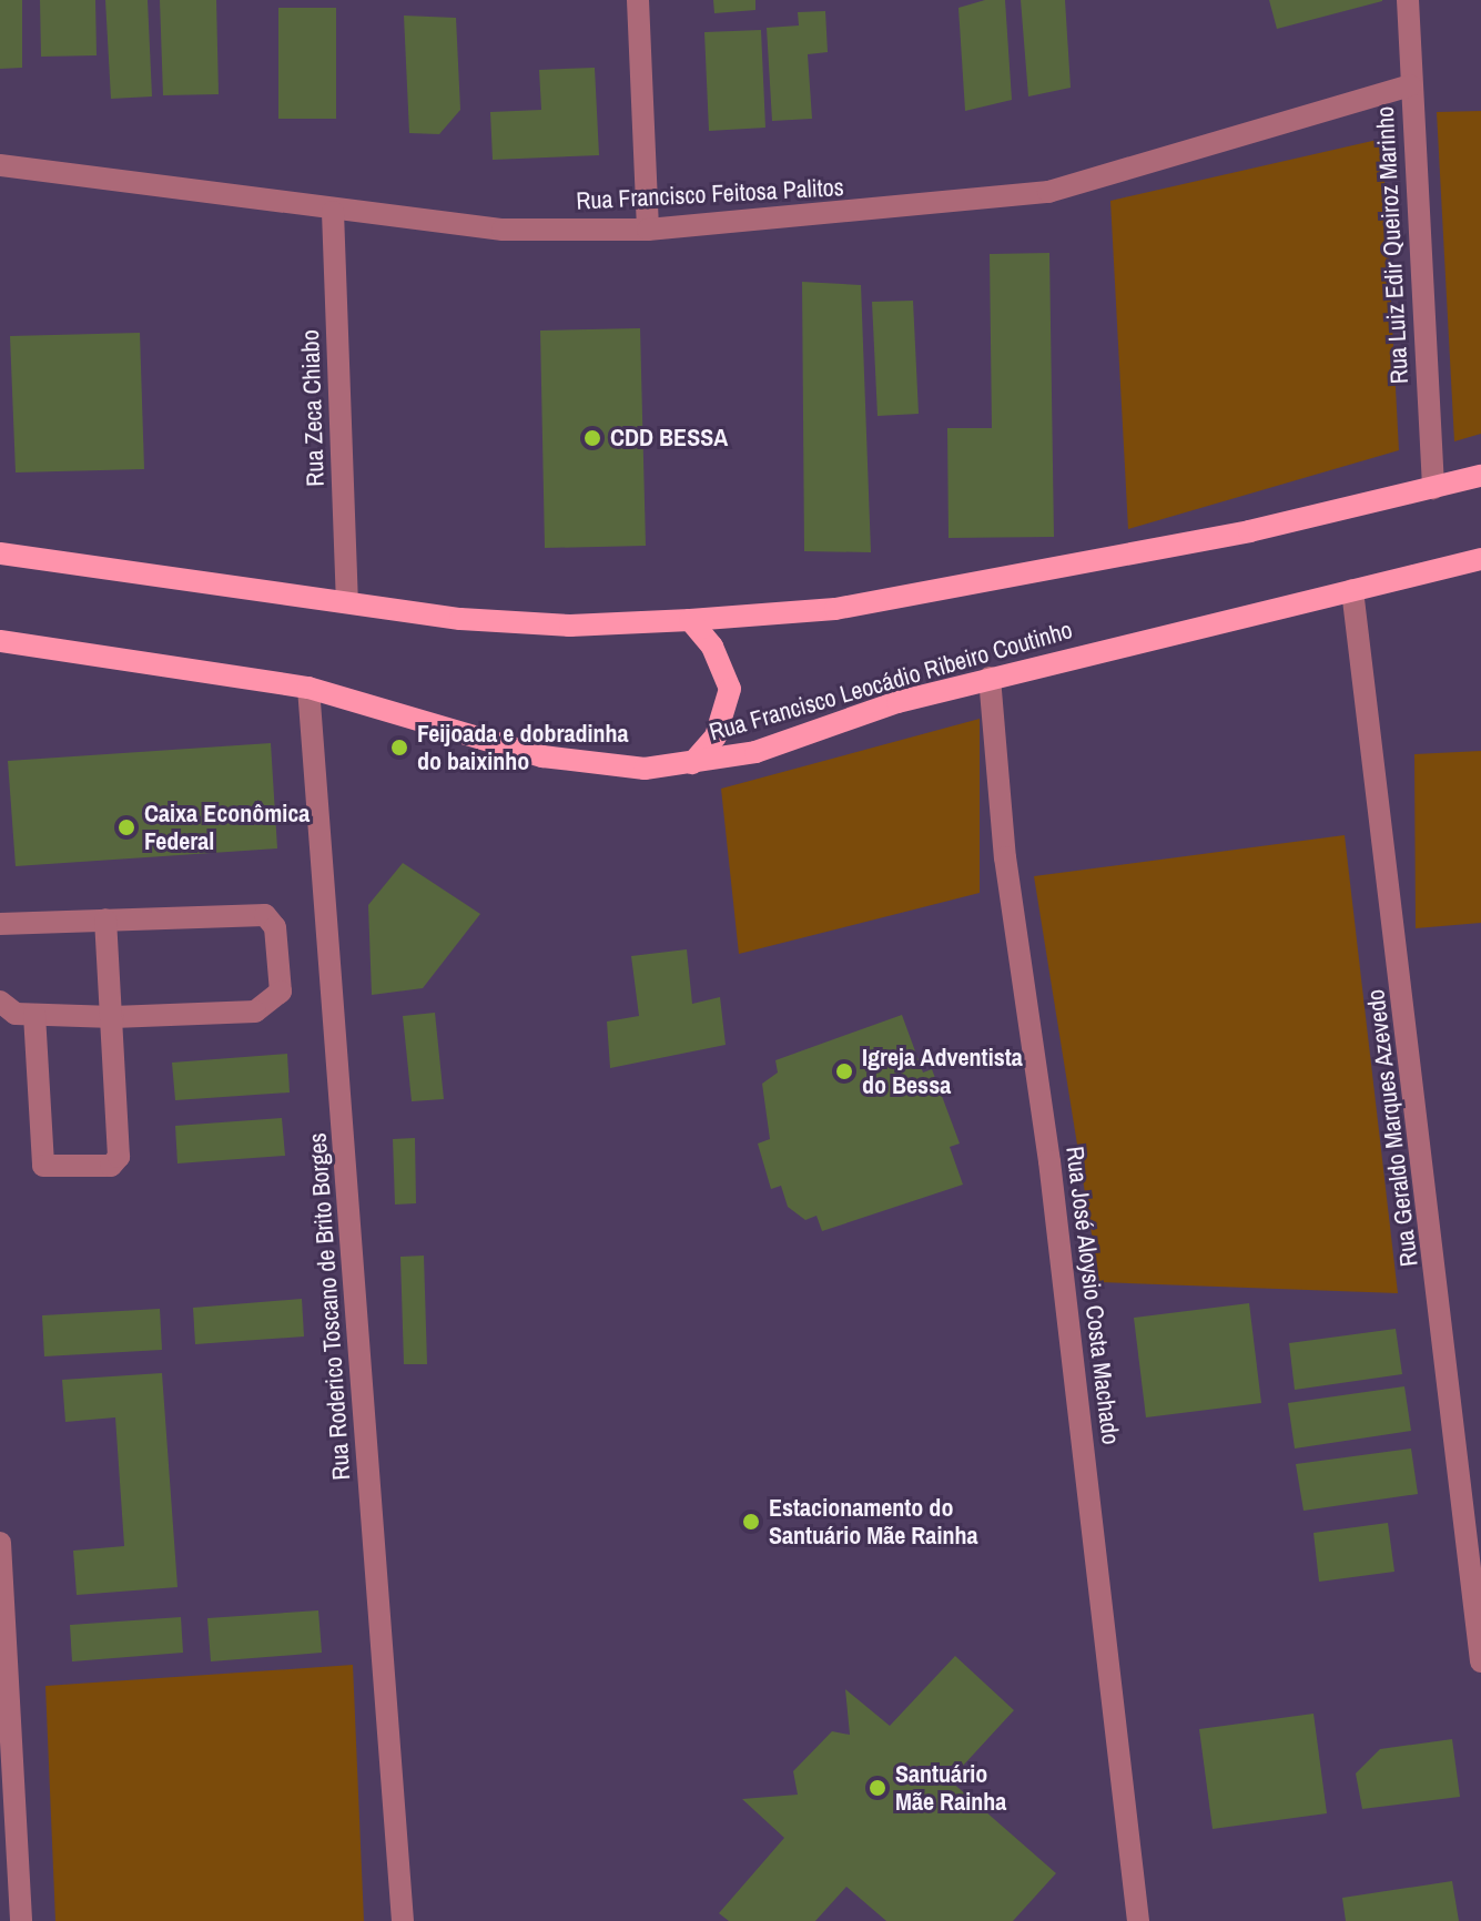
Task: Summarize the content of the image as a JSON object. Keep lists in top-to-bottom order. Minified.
{"streets":{"main road":["Rua Francisco Leocádio Ribeiro Coutinho"],"street":["Rua Francisco Feitosa Palitos","Rua Luiz Edir Queiroz Marinho","Rua Zeca Chiabo","Rua Geraldo Marques Azevedo","Rua José Aloysio Costa Machado","Rua Roderico Toscano de Brito Borges"]},"crossings":[["Rua Francisco Feitosa Palitos","Rua Luiz Edir Queiroz Marinho"],["Rua Francisco Feitosa Palitos","Rua Zeca Chiabo"],["Rua Francisco Leocádio Ribeiro Coutinho","Rua Geraldo Marques Azevedo"],["Rua Francisco Leocádio Ribeiro Coutinho","Rua José Aloysio Costa Machado"],["Rua Francisco Leocádio Ribeiro Coutinho","Rua Roderico Toscano de Brito Borges"]],"places":["CDD BESSA","Feijoada e dobradinha do baixinho","Caixa Econômica Federal","Igreja Adventista do Bessa","Estacionamento do Santuário Mãe Rainha","Santuário Mãe Rainha"]}
